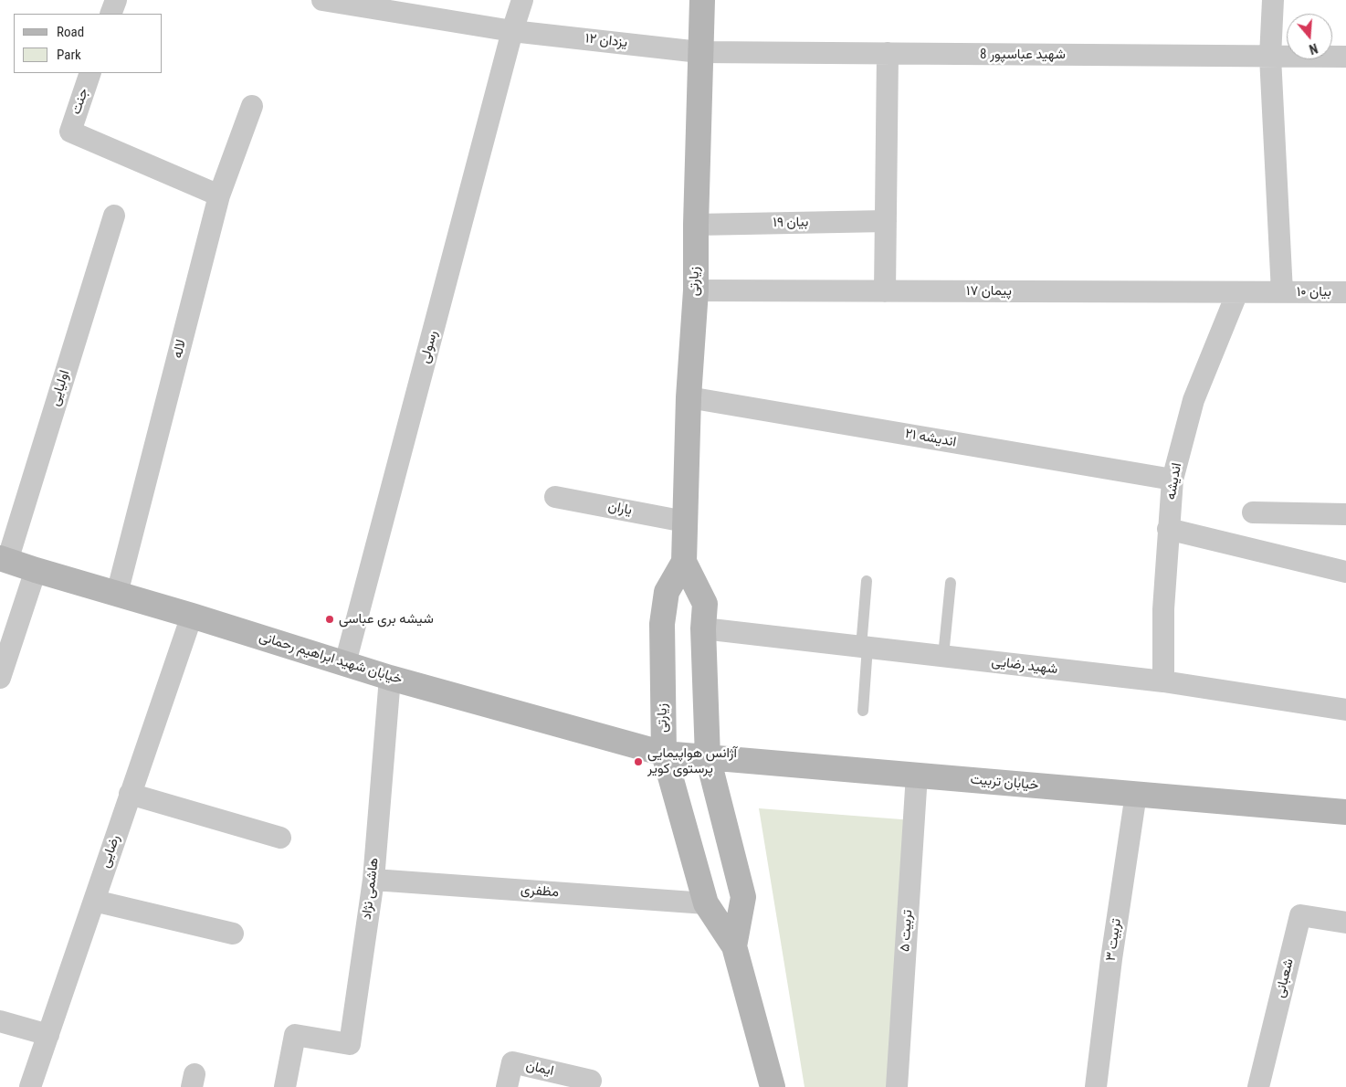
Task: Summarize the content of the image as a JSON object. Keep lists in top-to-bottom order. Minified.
{"streets":{"street":["یزدان ۱۲","شهید عباسپور 8","جنت","بیان ۱۹","زیارتی","پیمان ۱۷","بیان ۱۰","رسولی","لاله","اولیایی","اندیشه ۲۱","اندیشه","یاران","خیابان شهید ابراهیم رحمانی","شهید رضایی","خیابان تربیت","رضایی","هاشمی نژاد","مظفری","تربیت ۵","تربیت ۳","شعبانی","ایمان"]},"crossings":[["یزدان ۱۲","شهید عباسپور 8"],["یزدان ۱۲","زیارتی"],["یزدان ۱۲","رسولی"],["شهید عباسپور 8","زیارتی"],["جنت","لاله"],["بیان ۱۹","زیارتی"],["زیارتی","پیمان ۱۷"],["زیارتی","اندیشه ۲۱"],["زیارتی","یاران"],["زیارتی","خیابان شهید ابراهیم رحمانی"],["زیارتی","شهید رضایی"],["زیارتی","خیابان تربیت"],["زیارتی","مظفری"],["پیمان ۱۷","بیان ۱۰"],["پیمان ۱۷","اندیشه"],["رسولی","خیابان شهید ابراهیم رحمانی"],["لاله","خیابان شهید ابراهیم رحمانی"],["اولیایی","خیابان شهید ابراهیم رحمانی"],["اندیشه ۲۱","اندیشه"],["اندیشه","شهید رضایی"],["خیابان شهید ابراهیم رحمانی","خیابان تربیت"],["خیابان شهید ابراهیم رحمانی","رضایی"],["خیابان شهید ابراهیم رحمانی","هاشمی نژاد"],["خیابان تربیت","تربیت ۵"],["خیابان تربیت","تربیت ۳"],["هاشمی نژاد","مظفری"]],"places":["شیشه بری عباسی","آژانس هواپیمایی پرستوی کویر"],"legend":["Road","Park"],"north":"bottom"}
